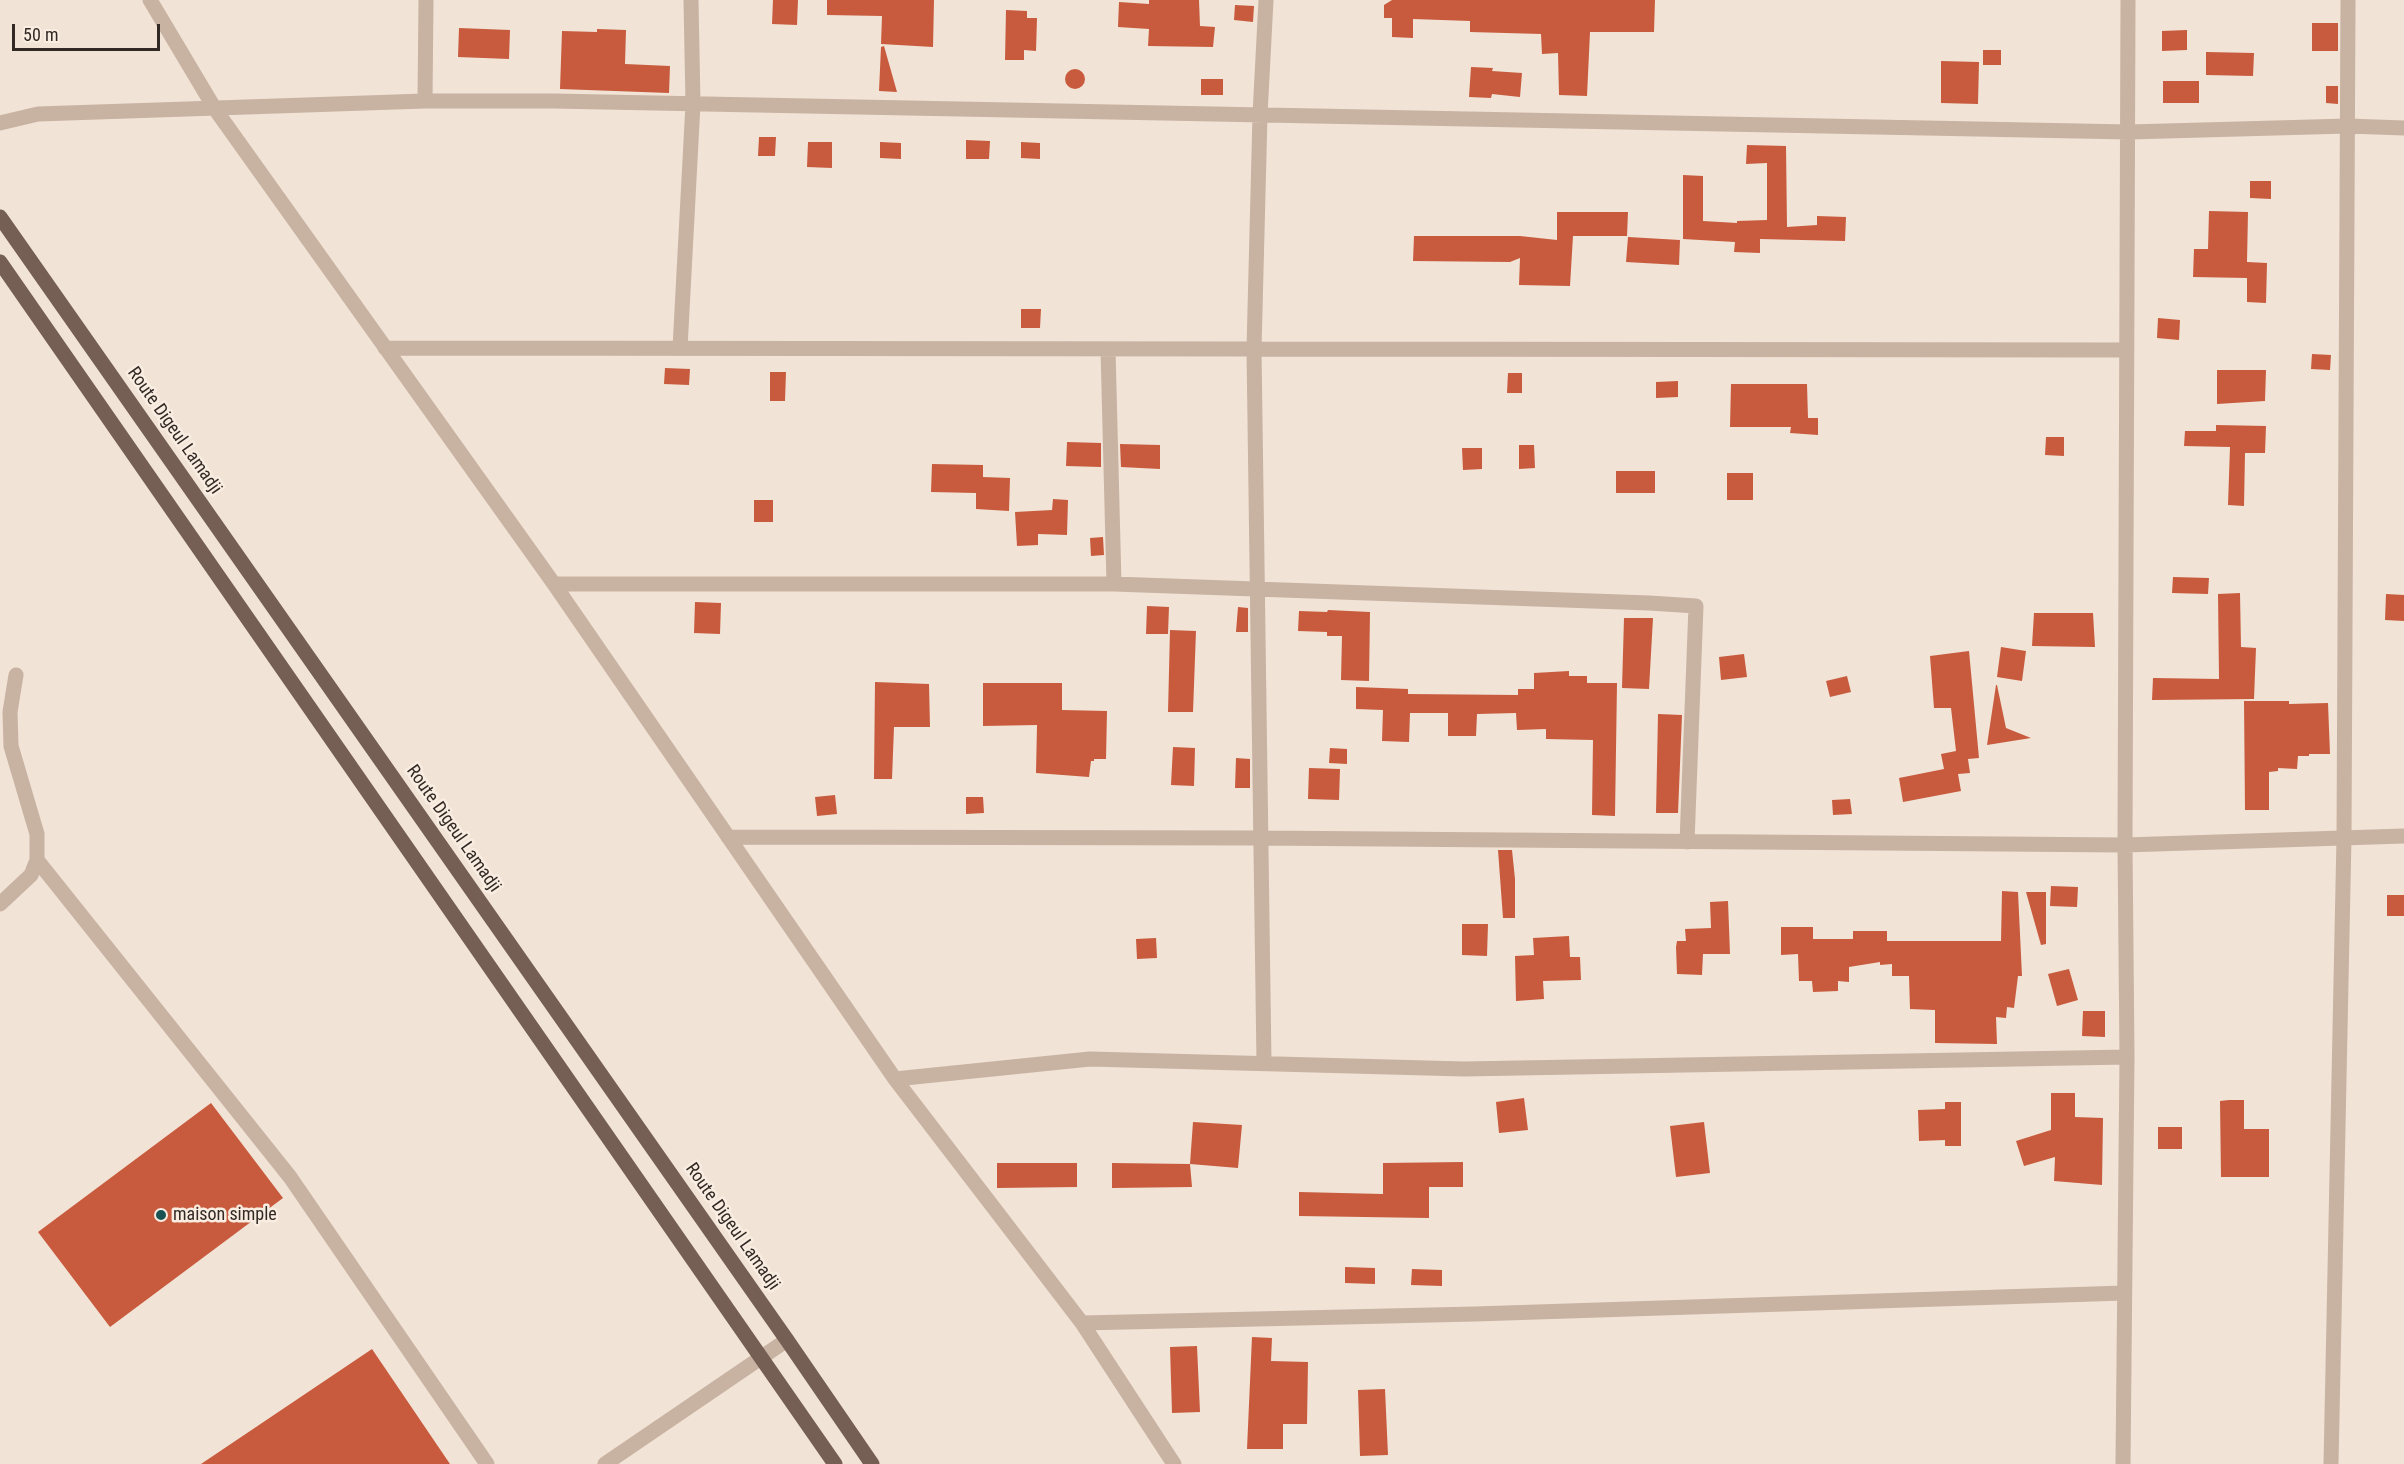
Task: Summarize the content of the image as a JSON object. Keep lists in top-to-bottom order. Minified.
{"streets":{"main road":["Route Digeul Lamadji"]},"places":["maison simple"],"scale_bar":"50 m"}
